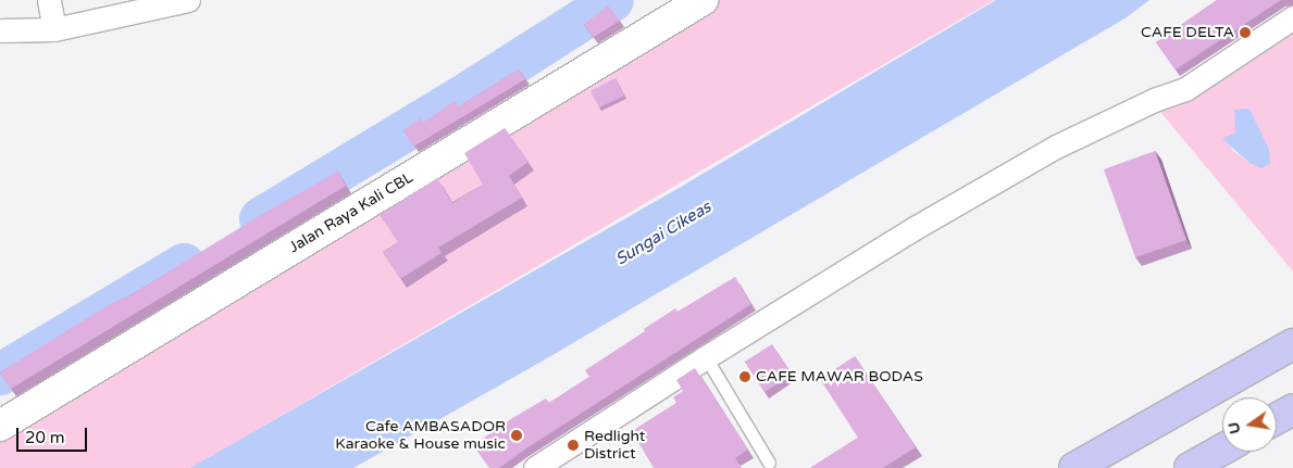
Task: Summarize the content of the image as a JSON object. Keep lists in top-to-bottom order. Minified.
{"streets":{"main road":["Jalan Raya Kali CBL"]},"water":["Sungai Cikeas"],"places":["CAFE DELTA","CAFE MAWAR BODAS","Cafe AMBASADOR Karaoke & House music","Redlight District"],"scale_bar":"20 m","north":"left"}
